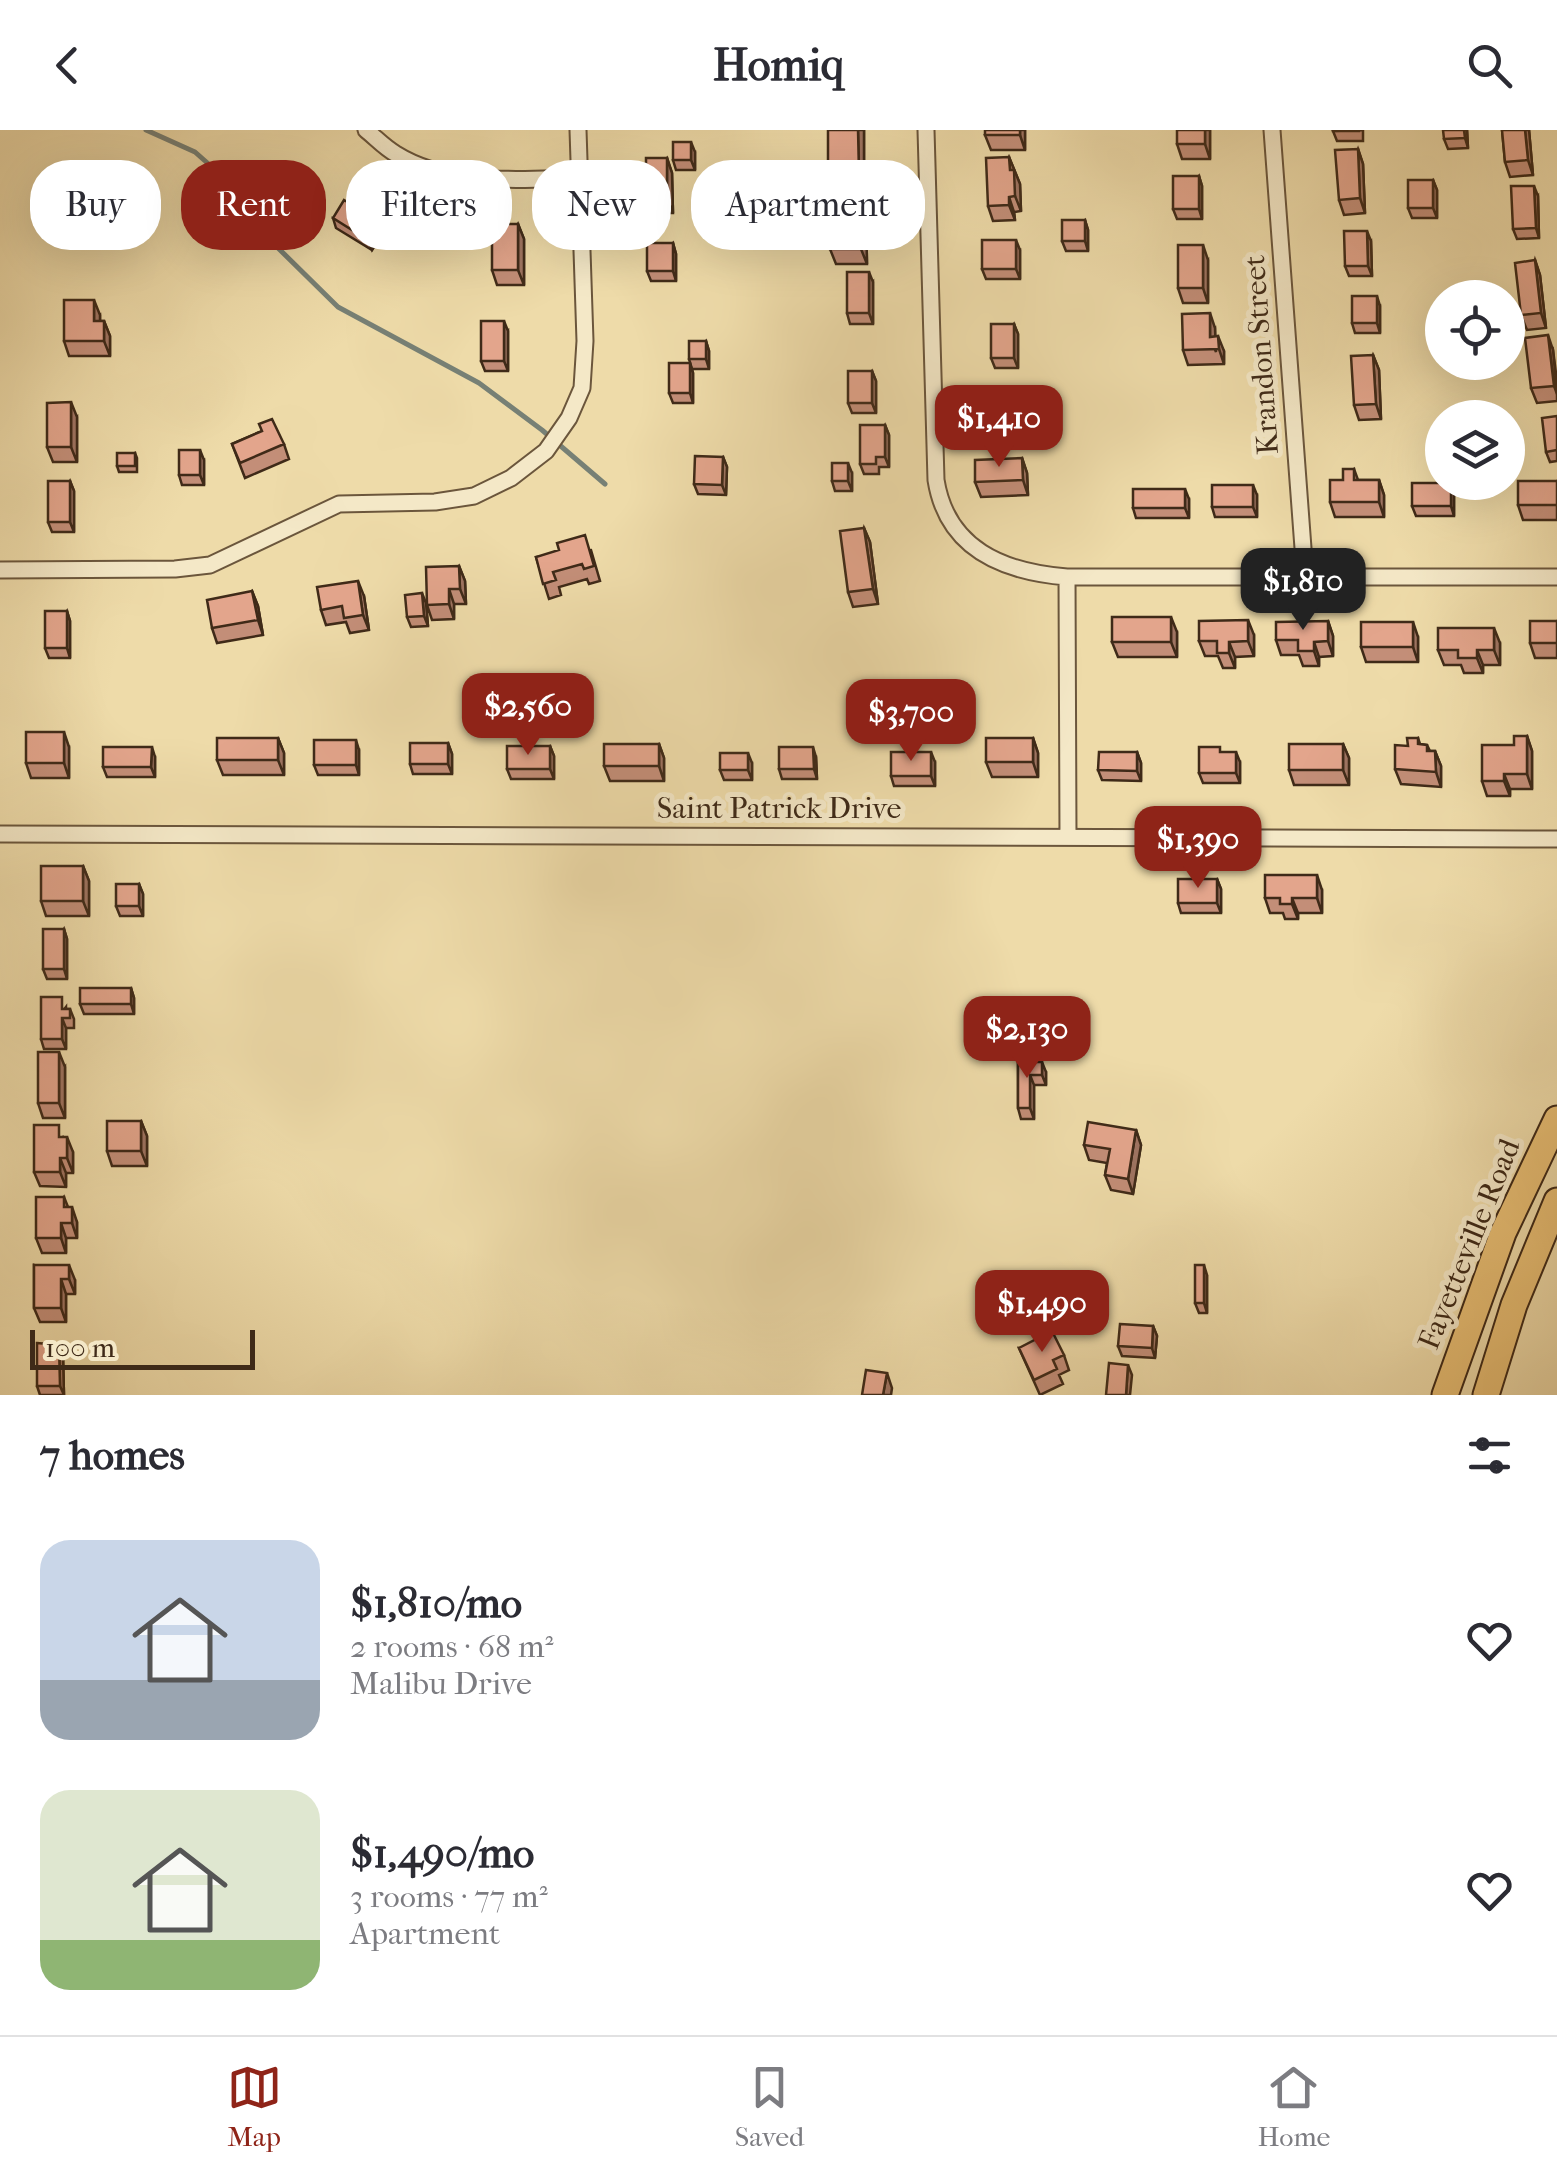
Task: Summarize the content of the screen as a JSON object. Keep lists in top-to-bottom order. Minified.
{"streets":{"highway":["Fayetteville Road"],"street":["Krandon Street","Saint Patrick Drive"]},"scale_bar":"100 m","page":{"header":"Homiq","chip":["Buy","Rent","Filters","New","Apartment"],"price":["$1,410","$1,810","$2,560","$3,700","$1,390","$2,130","$1,490"],"scale":"100 m","heading":"7 homes","list":[{"name":"$1,810/mo","note":"2 rooms · 68 m² · Malibu Drive"},{"name":"$1,490/mo","note":"3 rooms · 77 m² · Apartment"}],"tabs":["Map","Saved","Home"]}}
